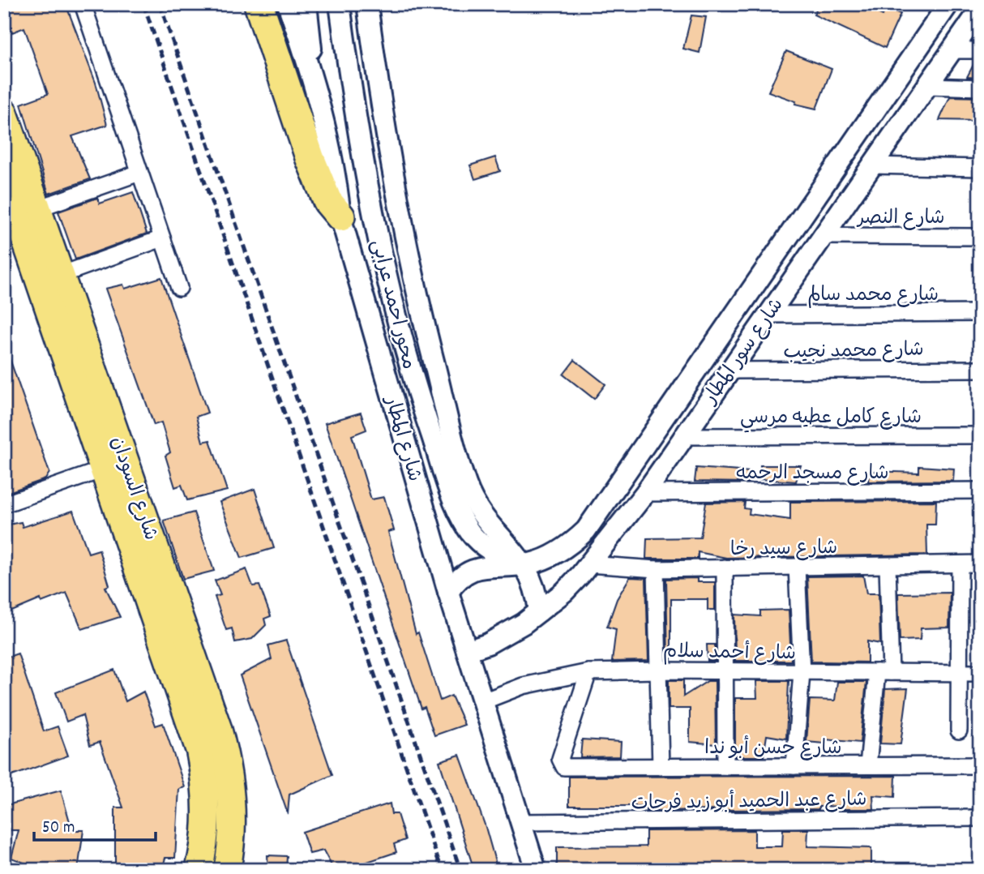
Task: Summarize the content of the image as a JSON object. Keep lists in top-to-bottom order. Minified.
{"streets":{"main road":["شارع السودان"],"street":["شارع النصر","شارع محمد سالم","محور احمد عرابى","شارع محمد نجيب","شارع سور المطار","شارع كامل عطيه مرسي","شارع المطار","شارع مسجد الرحمه","شارع سيد رخا","شارع أحمد سلام","شارع حسن أبو ندا","شارع عبد الحميد أبو زيد فرحات"]},"crossings":[["شارع النصر","شارع سور المطار"],["شارع محمد سالم","شارع سور المطار"],["محور احمد عرابى","شارع سور المطار"],["شارع محمد نجيب","شارع سور المطار"],["شارع سور المطار","شارع كامل عطيه مرسي"],["شارع سور المطار","شارع المطار"],["شارع سور المطار","شارع مسجد الرحمه"],["شارع سور المطار","شارع سيد رخا"],["شارع المطار","شارع أحمد سلام"],["شارع المطار","شارع عبد الحميد أبو زيد فرحات"],["شارع أحمد سلام","شارع حسن أبو ندا"]],"scale_bar":"50 m"}
